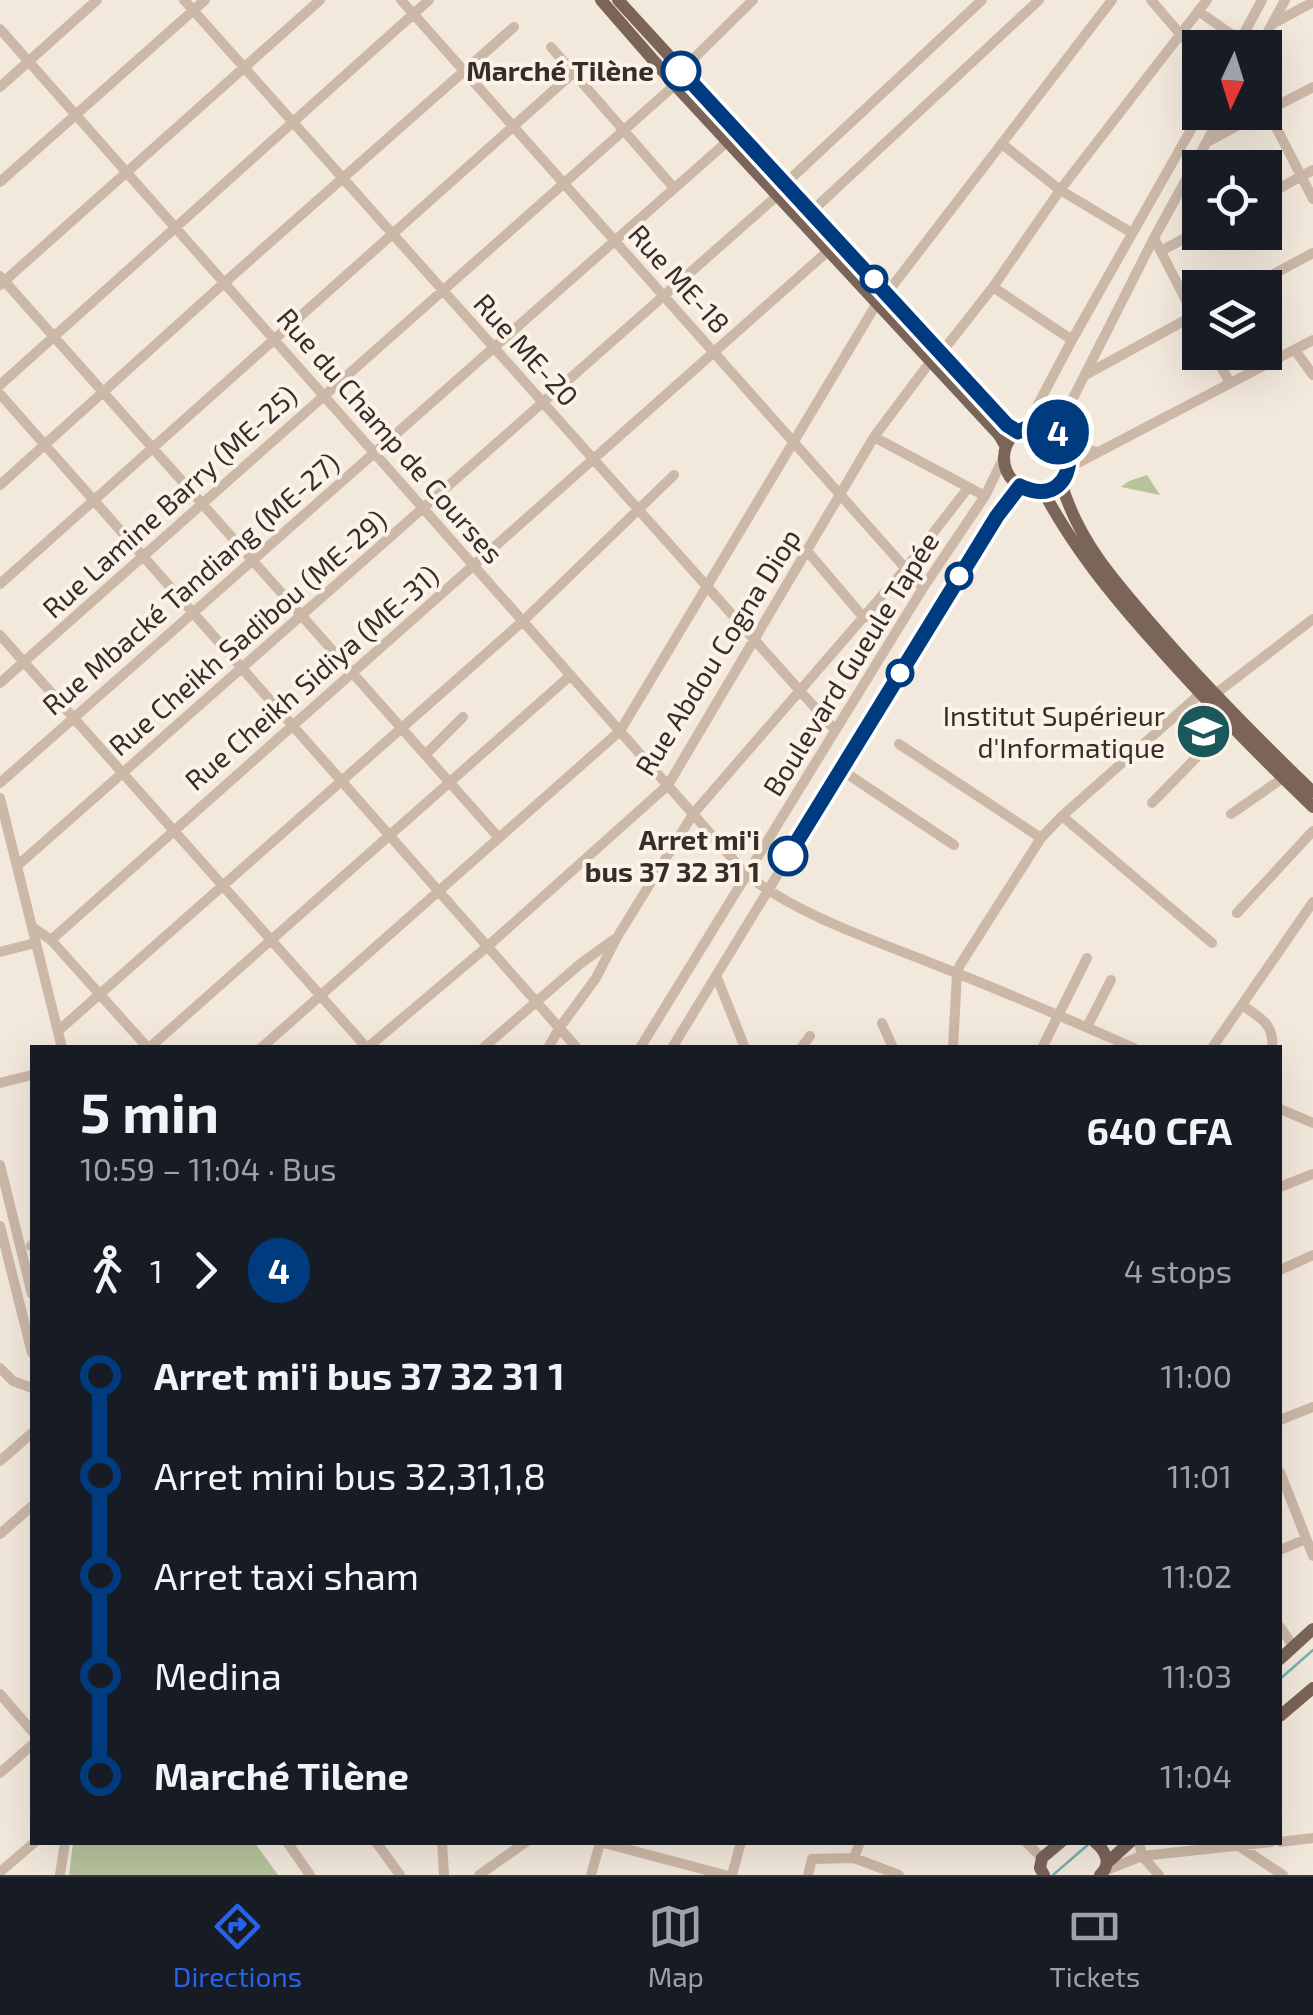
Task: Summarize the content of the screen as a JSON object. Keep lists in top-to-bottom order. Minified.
{"streets":{"street":["Rue ME-18","Rue ME-20","Rue du Champ de Courses","Rue Lamine Barry (ME-25)","Rue Mbacké Tandiang (ME-27)","Rue Cheikh Sadibou (ME-29)","Rue Abdou Cogna Diop","Boulevard Gueule Tapée","Rue Cheikh Sidiya (ME-31)"]},"crossings":[["Rue ME-18","Rue Lamine Barry (ME-25)"],["Rue ME-18","Rue Mbacké Tandiang (ME-27)"],["Rue ME-18","Rue Cheikh Sadibou (ME-29)"],["Rue ME-18","Rue Abdou Cogna Diop"],["Rue ME-18","Boulevard Gueule Tapée"],["Rue ME-18","Rue Cheikh Sidiya (ME-31)"],["Rue ME-20","Rue Lamine Barry (ME-25)"],["Rue ME-20","Rue Mbacké Tandiang (ME-27)"],["Rue ME-20","Rue Cheikh Sadibou (ME-29)"],["Rue ME-20","Rue Abdou Cogna Diop"],["Rue ME-20","Boulevard Gueule Tapée"],["Rue ME-20","Rue Cheikh Sidiya (ME-31)"],["Rue du Champ de Courses","Rue Lamine Barry (ME-25)"],["Rue du Champ de Courses","Rue Mbacké Tandiang (ME-27)"],["Rue du Champ de Courses","Rue Cheikh Sadibou (ME-29)"],["Rue du Champ de Courses","Rue Abdou Cogna Diop"],["Rue du Champ de Courses","Boulevard Gueule Tapée"],["Rue du Champ de Courses","Rue Cheikh Sidiya (ME-31)"]],"places":{"other":["Marché Tilène","Arret mi'i bus 37 32 31 1"],"school or university":["Institut Supérieur d'Informatique"]},"lines":["bus line 4"],"north":"bottom","page":{"on_map":"4","heading":["5 min","10:59 – 11:04 · Bus","640 CFA"],"legs":["1","4","4 stops"],"list":[{"name":"Arret mi'i bus 37 32 31 1","value":"11:00"},{"name":"Arret mini bus 32,31,1,8","value":"11:01"},{"name":"Arret taxi sham","value":"11:02"},{"name":"Medina","value":"11:03"},{"name":"Marché Tilène","value":"11:04"}],"tabs":["Directions","Map","Tickets"]}}
